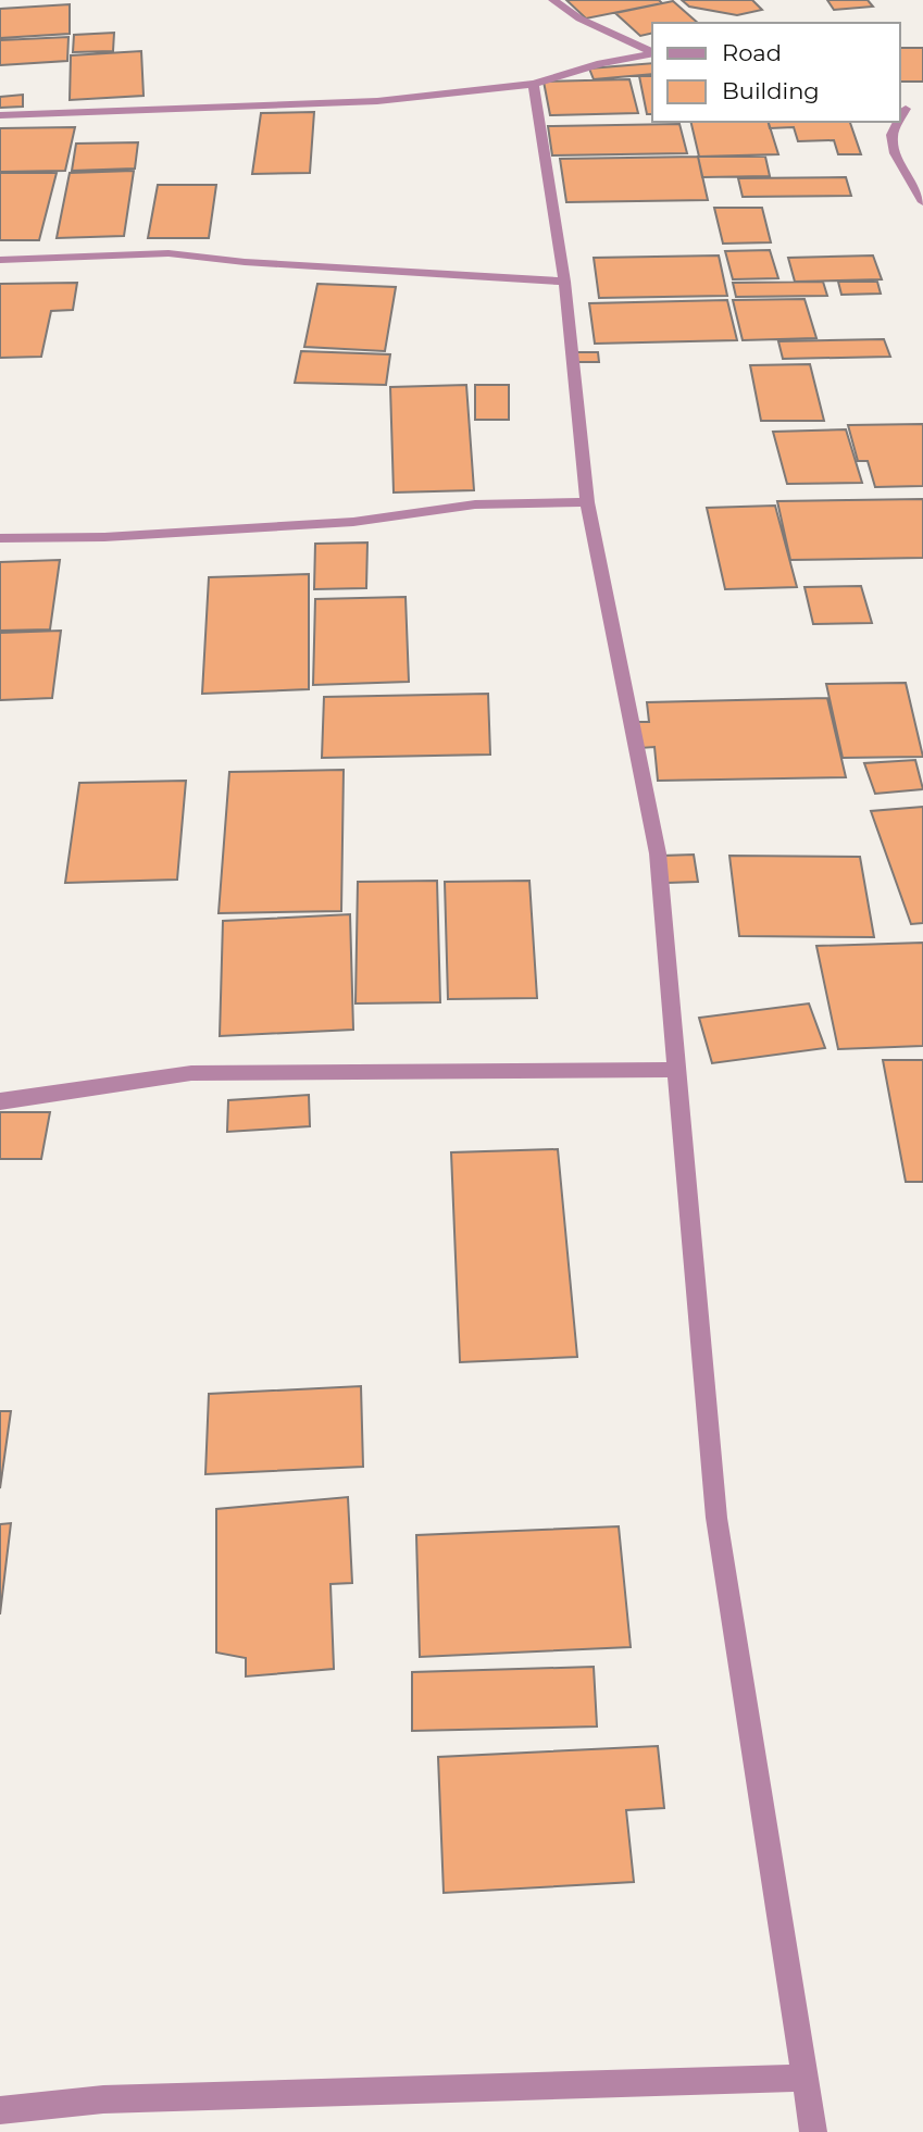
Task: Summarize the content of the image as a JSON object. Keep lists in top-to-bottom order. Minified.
{"legend":["Road","Building"]}
